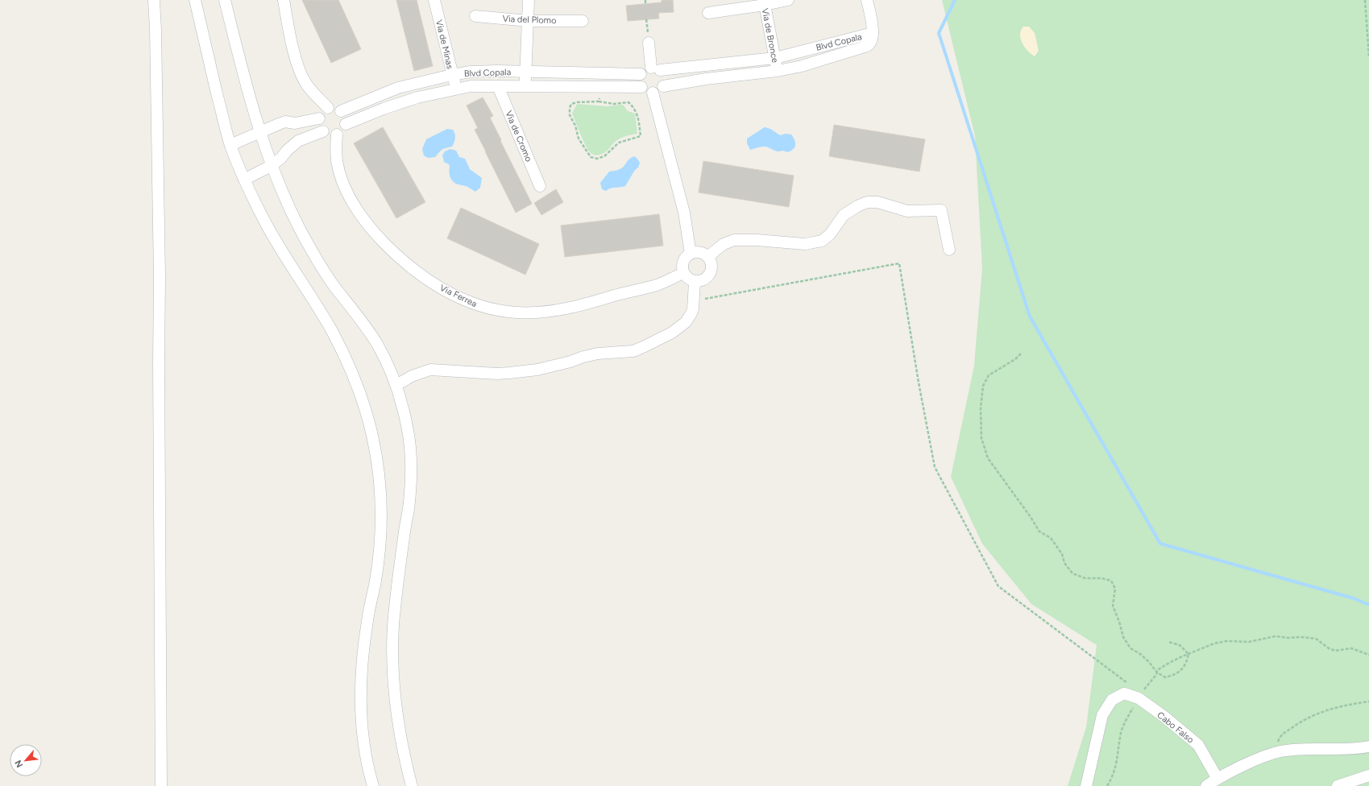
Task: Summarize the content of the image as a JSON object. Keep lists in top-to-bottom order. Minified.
{"streets":{"street":["Via del Plomo","Via de Bronce","Blvd Copala","Via de Minas","Via de Cromo","Via Ferrea","Cabo Falso"]},"crossings":[["Via de Bronce","Blvd Copala"],["Blvd Copala","Via de Minas"],["Blvd Copala","Via de Cromo"],["Blvd Copala","Via Ferrea"]],"north":"bottom left"}
